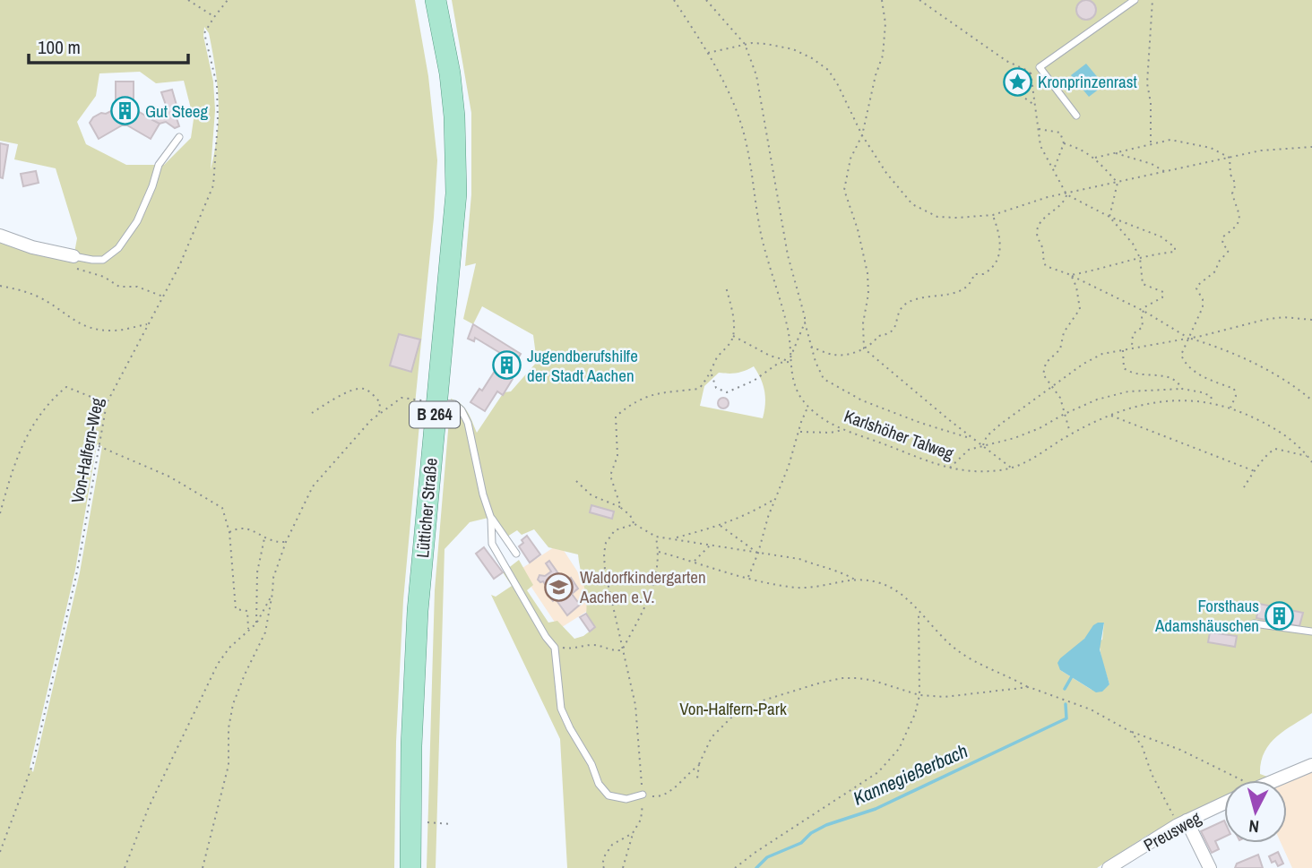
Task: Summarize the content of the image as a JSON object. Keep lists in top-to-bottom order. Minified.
{"streets":{"main road":["B 264","Lütticher Straße"],"street":["Preusweg"],"path":["Karlshöher Talweg","Von-Halfern-Weg"]},"water":["Kannegießerbach"],"parks":["Von-Halfern-Park"],"places":{"place":["Kronprinzenrast"],"building":["Gut Steeg","Jugendberufshilfe der Stadt Aachen","Forsthaus Adamshäuschen"],"school or university":["Waldorfkindergarten Aachen e.V."]},"scale_bar":"100 m","north":"bottom"}
